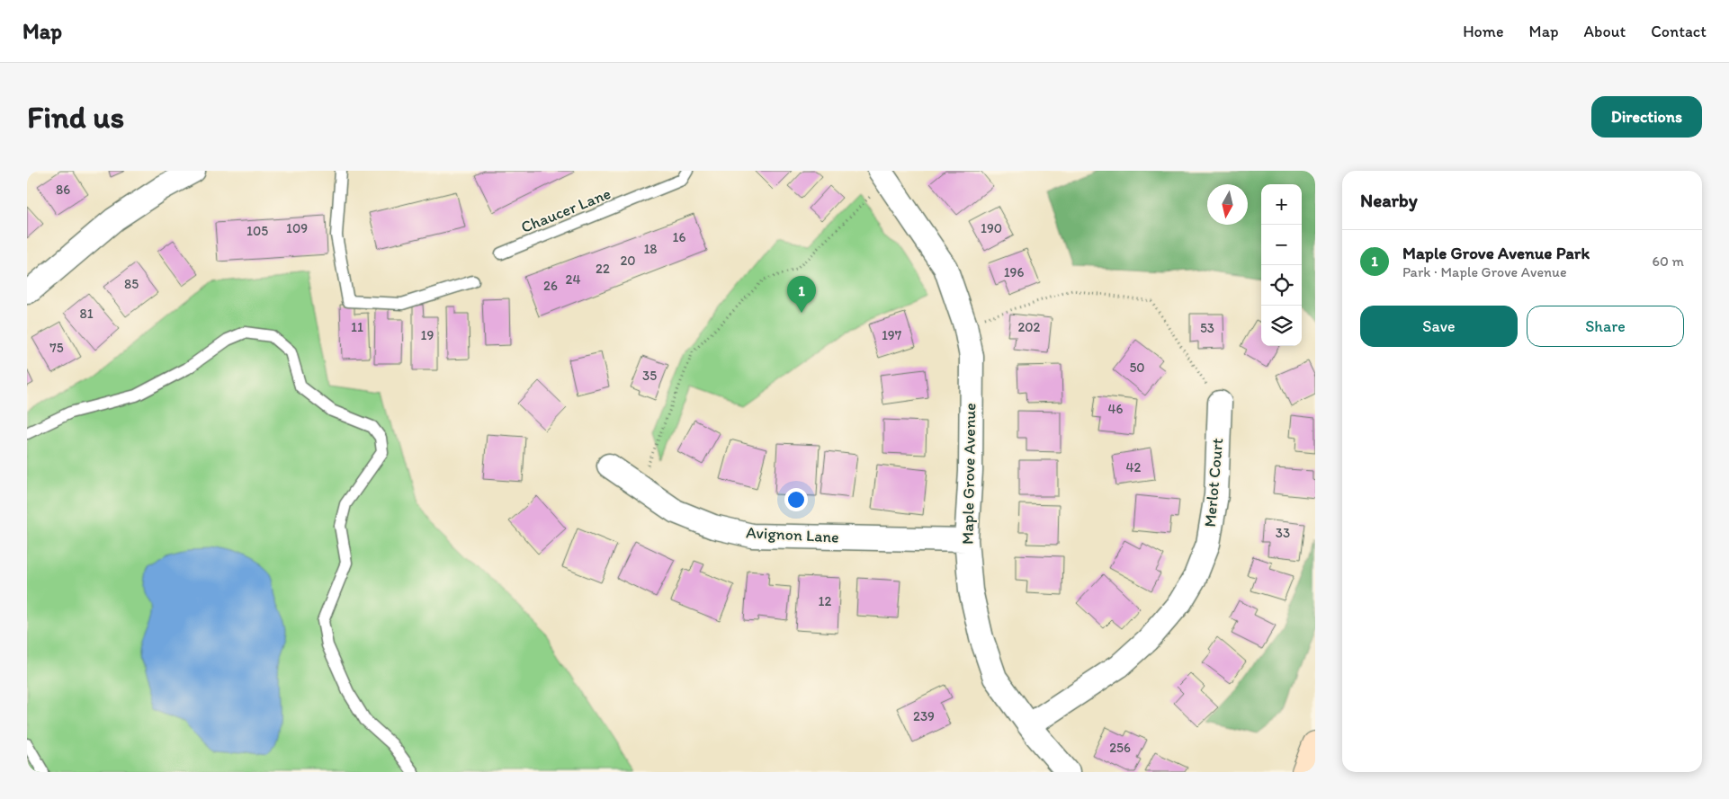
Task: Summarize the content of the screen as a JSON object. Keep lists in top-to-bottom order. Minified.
{"streets":{"street":["Maple Grove Avenue","Merlot Court","Avignon Lane"],"lane":["Chaucer Lane"]},"crossings":[["Maple Grove Avenue","Merlot Court"],["Maple Grove Avenue","Avignon Lane"]],"house_numbers":["86","109","190","105","16","18","20","22","196","24","85","26","81","11","202","53","19","197","75","50","35","46","42","33","12","239","256"],"north":"bottom","page":{"header":"Map","nav":["Home","Map","About","Contact"],"buttons":["Directions",["Save","Share"]],"title":"Find us","heading":"Nearby","map_buttons":["+","−"],"list":[{"mark":"1","name":"Maple Grove Avenue Park","note":"Park · Maple Grove Avenue","value":"60 m"}],"pins":"1"}}
